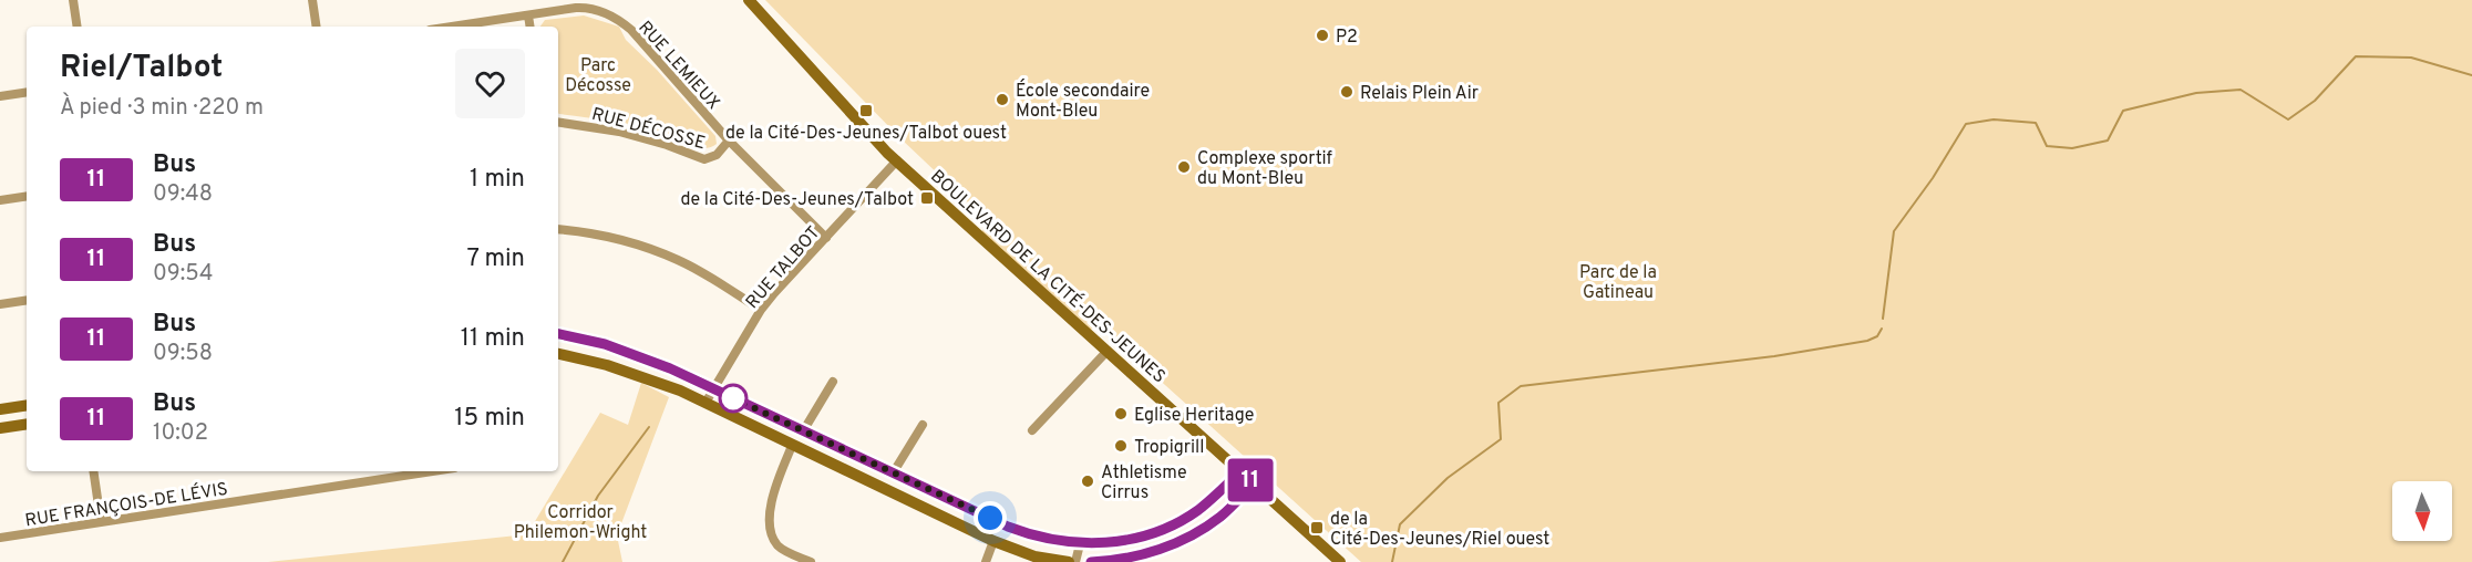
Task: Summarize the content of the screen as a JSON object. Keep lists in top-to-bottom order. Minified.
{"streets":{"street":["RUE LEMIEUX","RUE DÉCOSSE","RUE TALBOT","BOULEVARD DE LA CITÉ-DES-JEUNES","RUE FRANÇOIS-DE LÉVIS"]},"crossings":[["RUE LEMIEUX","RUE DÉCOSSE"],["RUE LEMIEUX","RUE TALBOT"],["RUE TALBOT","BOULEVARD DE LA CITÉ-DES-JEUNES"]],"parks":["Parc Décosse","Parc de la Gatineau","Corridor Philemon-Wright"],"places":{"other":["P2","Relais Plein Air","École secondaire Mont-Bleu","Complexe sportif du Mont-Bleu","Eglise Heritage","Tropigrill","Athletisme Cirrus"],"transit":["de la Cité-Des-Jeunes/Talbot ouest","de la Cité-Des-Jeunes/Talbot","de la Cité-Des-Jeunes/Riel ouest"]},"lines":["bus line 11"],"north":"bottom","page":{"on_map":"11","heading":["Riel/Talbot","À pied · 3 min · 220 m"],"list":[{"mark":"11","name":"Bus","note":"09:48","value":"1 min"},{"mark":"11","name":"Bus","note":"09:54","value":"7 min"},{"mark":"11","name":"Bus","note":"09:58","value":"11 min"},{"mark":"11","name":"Bus","note":"10:02","value":"15 min"}]}}
